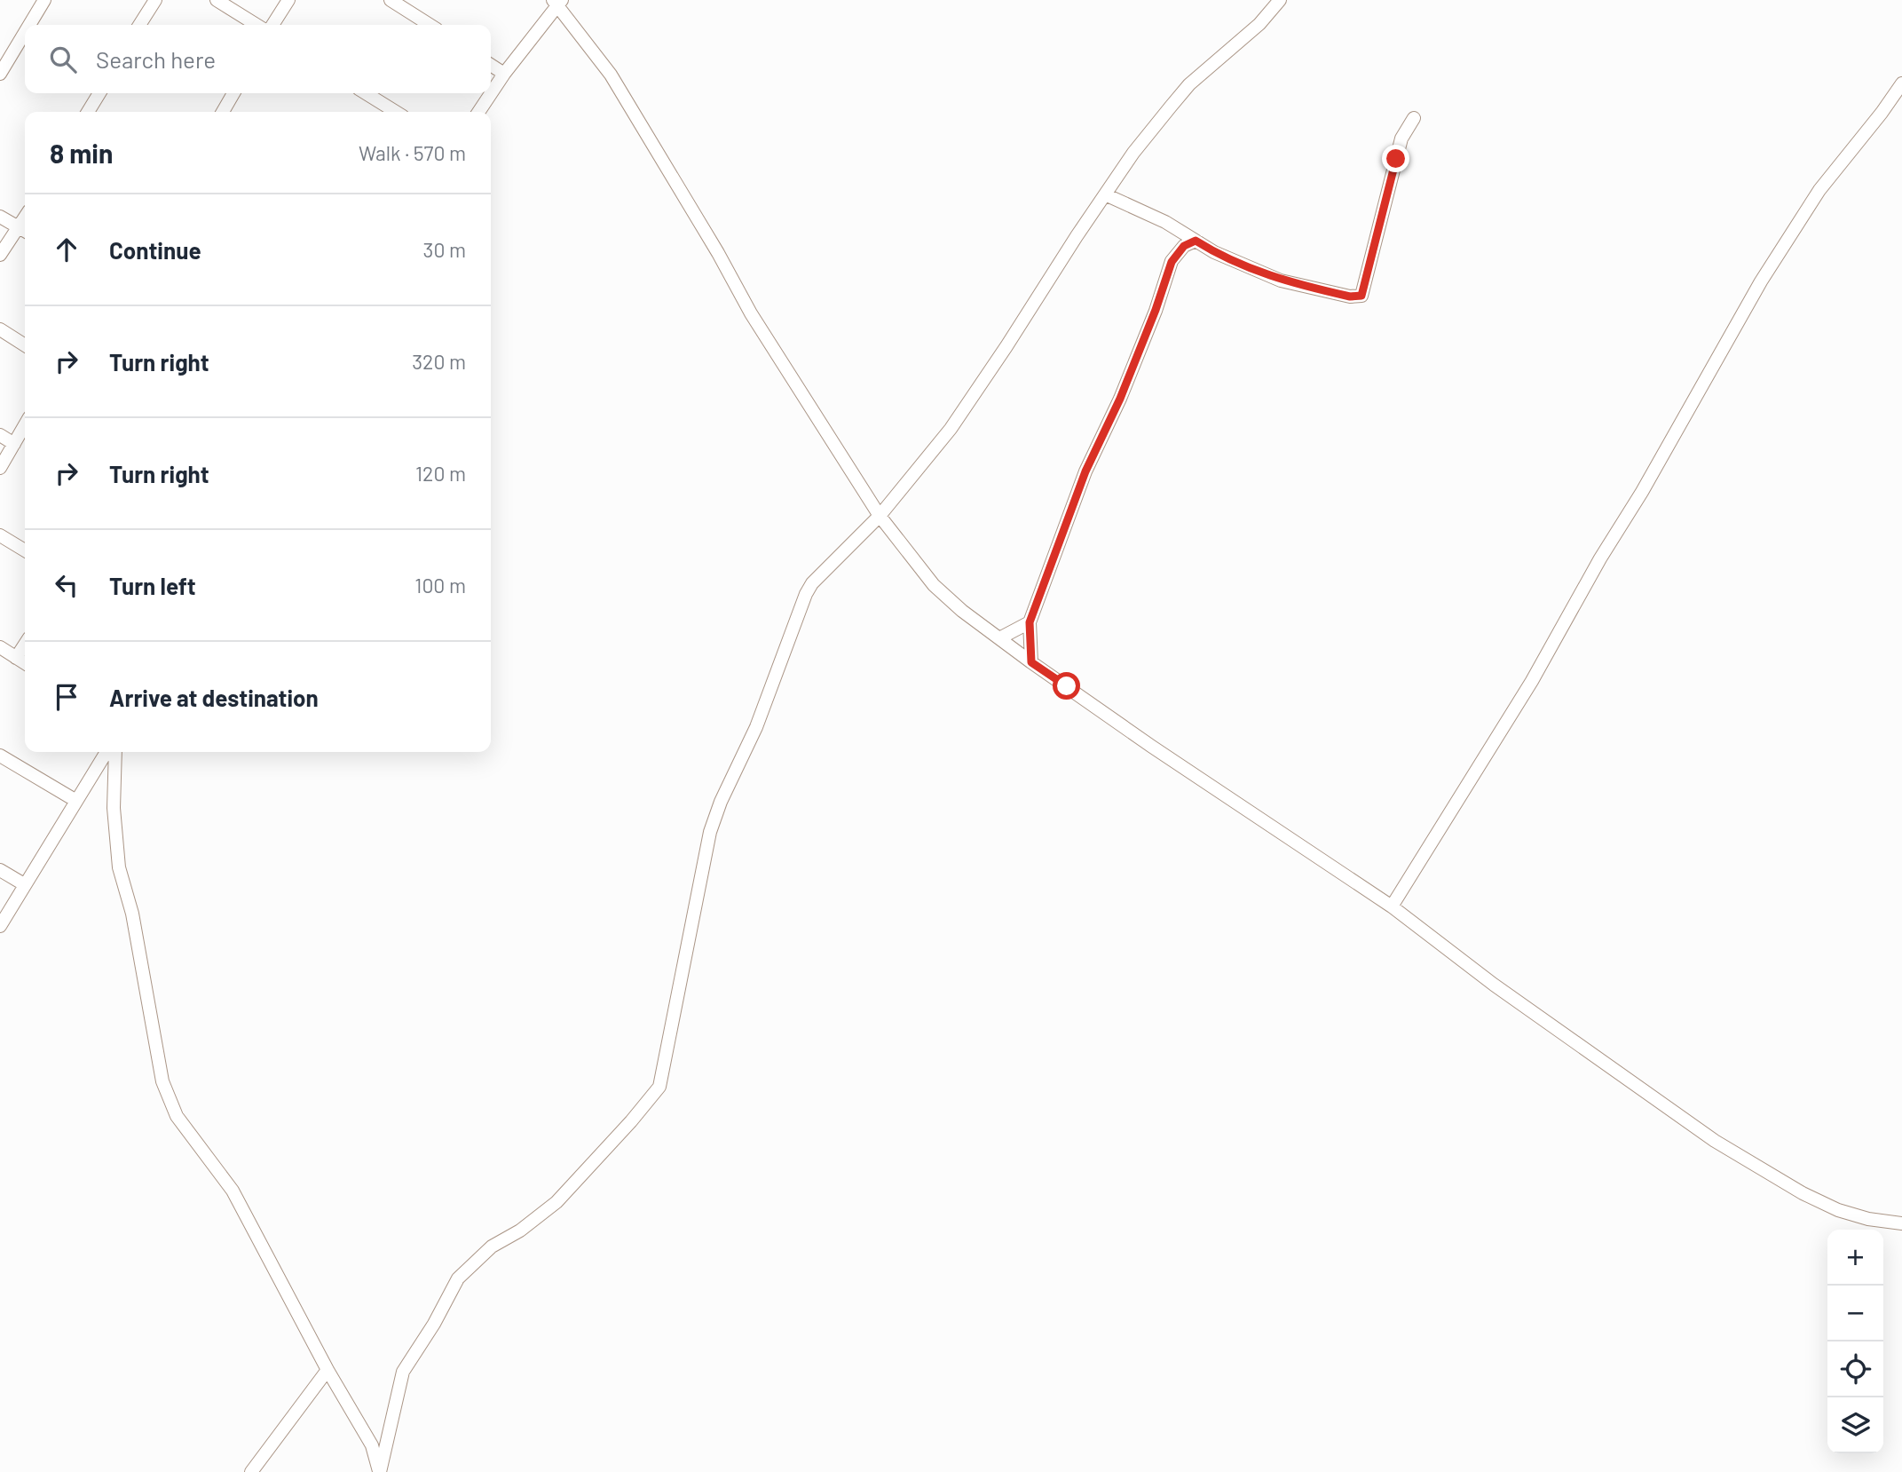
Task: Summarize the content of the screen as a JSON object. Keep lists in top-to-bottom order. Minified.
{"page":{"search":"Search here","heading":["8 min","Walk · 570 m"],"list":[["Continue","30 m"],["Turn right","320 m"],["Turn right","120 m"],["Turn left","100 m"],"Arrive at destination"],"map_buttons":["+","−"]}}
